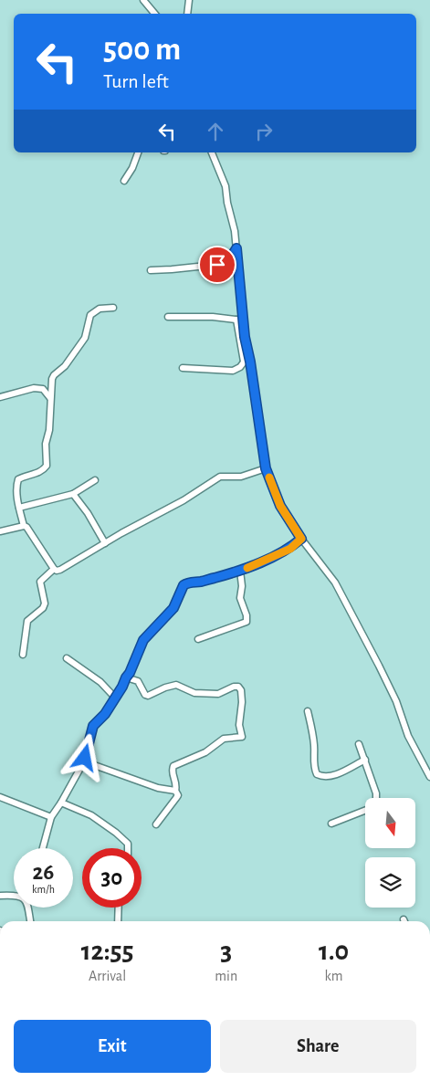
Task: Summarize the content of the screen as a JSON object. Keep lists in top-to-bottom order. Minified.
{"north":"bottom","page":{"turn":["500 m","Turn left"],"speed":"26 km/h","limit":"30","eta":["12:55","Arrival","3","min","1.0","km"],"buttons":["Exit","Share"]}}
